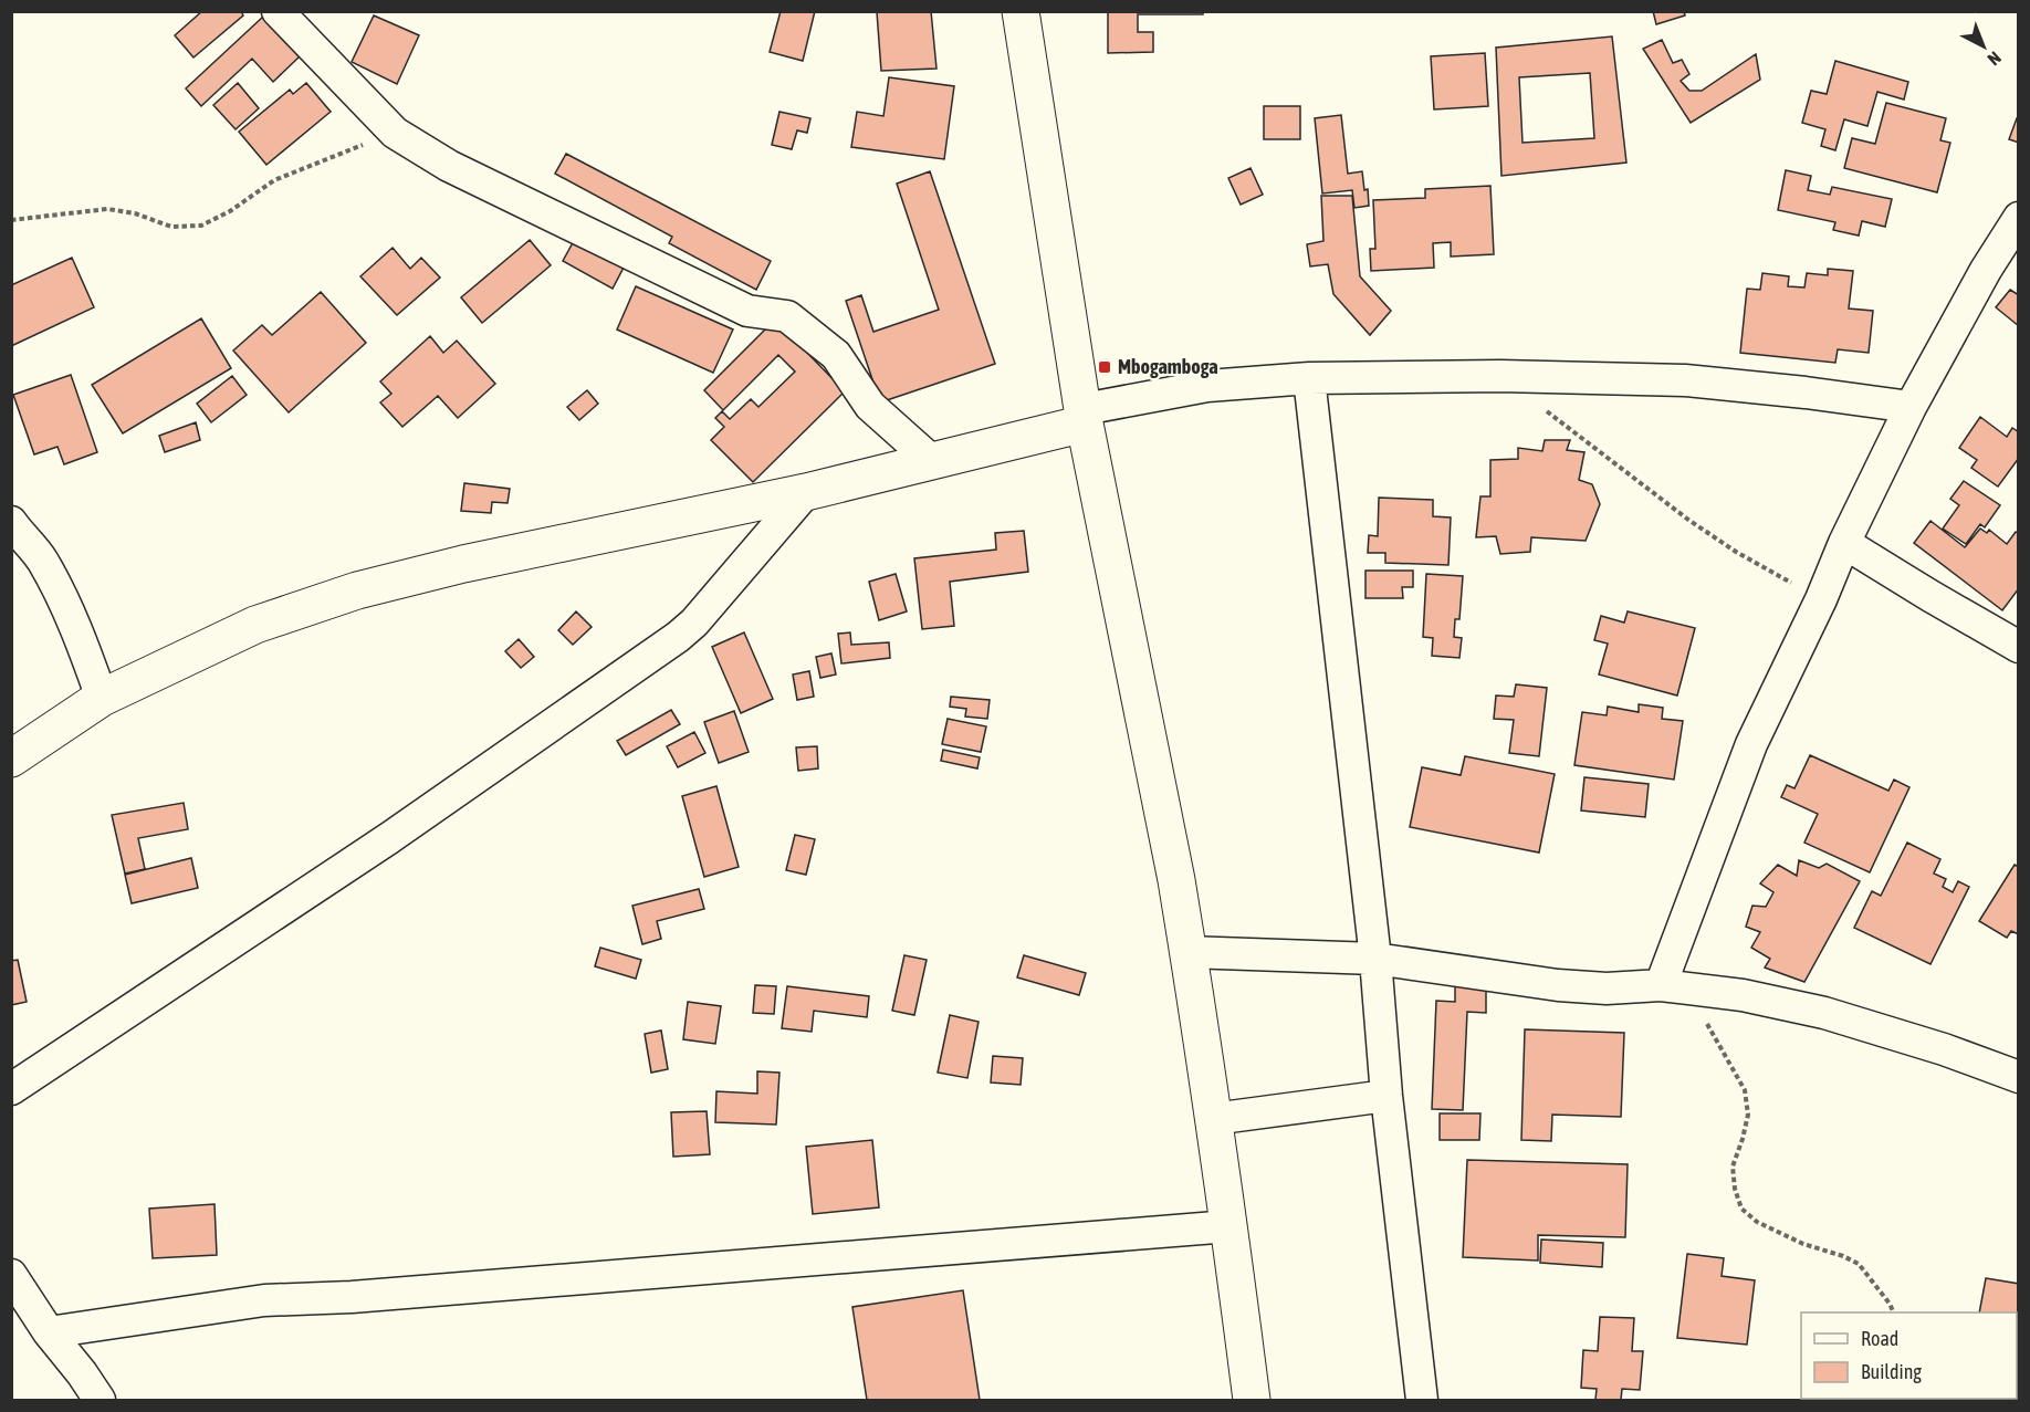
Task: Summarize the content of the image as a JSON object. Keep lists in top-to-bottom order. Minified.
{"places":{"transit":["Mbogamboga"]},"legend":["Road","Building"],"north":"bottom right"}
